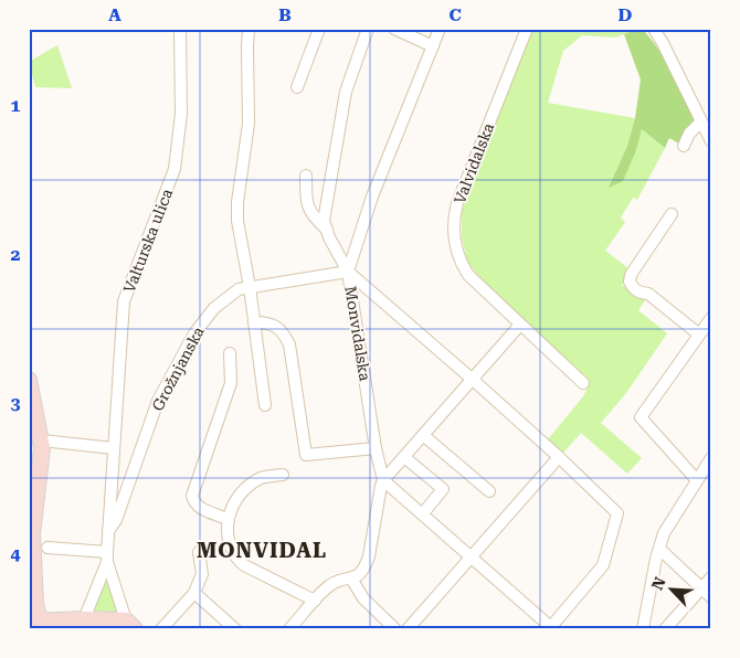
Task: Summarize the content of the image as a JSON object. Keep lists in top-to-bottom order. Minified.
{"streets":{"street":["Valvidalska","Valturska ulica","Monvidalska","Grožnjanska"]},"crossings":[["Valturska ulica","Grožnjanska"],["Monvidalska","Grožnjanska"]],"districts":["MONVIDAL"],"north":"top left","grid":{"columns":["A","B","C","D"],"rows":["1","2","3","4"]}}
